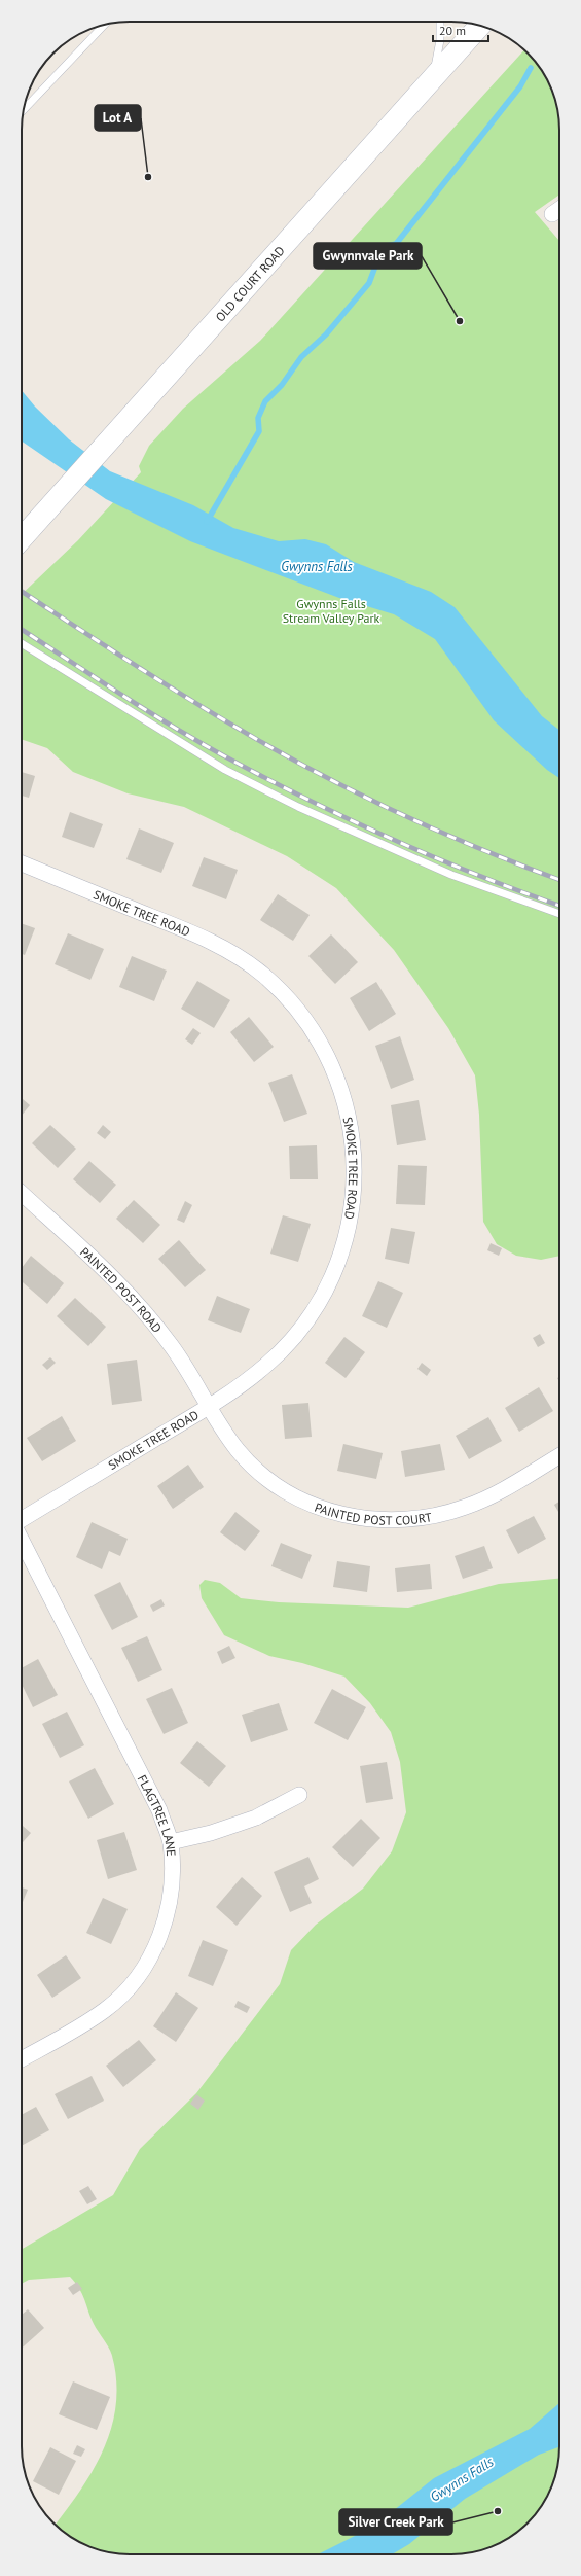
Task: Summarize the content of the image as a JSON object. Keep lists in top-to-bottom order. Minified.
{"streets":{"main road":["OLD COURT ROAD"],"street":["SMOKE TREE ROAD","PAINTED POST ROAD","PAINTED POST COURT","FLAGTREE LANE"]},"crossings":[["SMOKE TREE ROAD","PAINTED POST ROAD"],["SMOKE TREE ROAD","PAINTED POST COURT"],["PAINTED POST ROAD","PAINTED POST COURT"]],"water":["Gwynns Falls"],"parks":["Gwynns Falls Stream Valley Park"],"places":["Lot A","Gwynnvale Park","Silver Creek Park"],"scale_bar":"20 m"}
